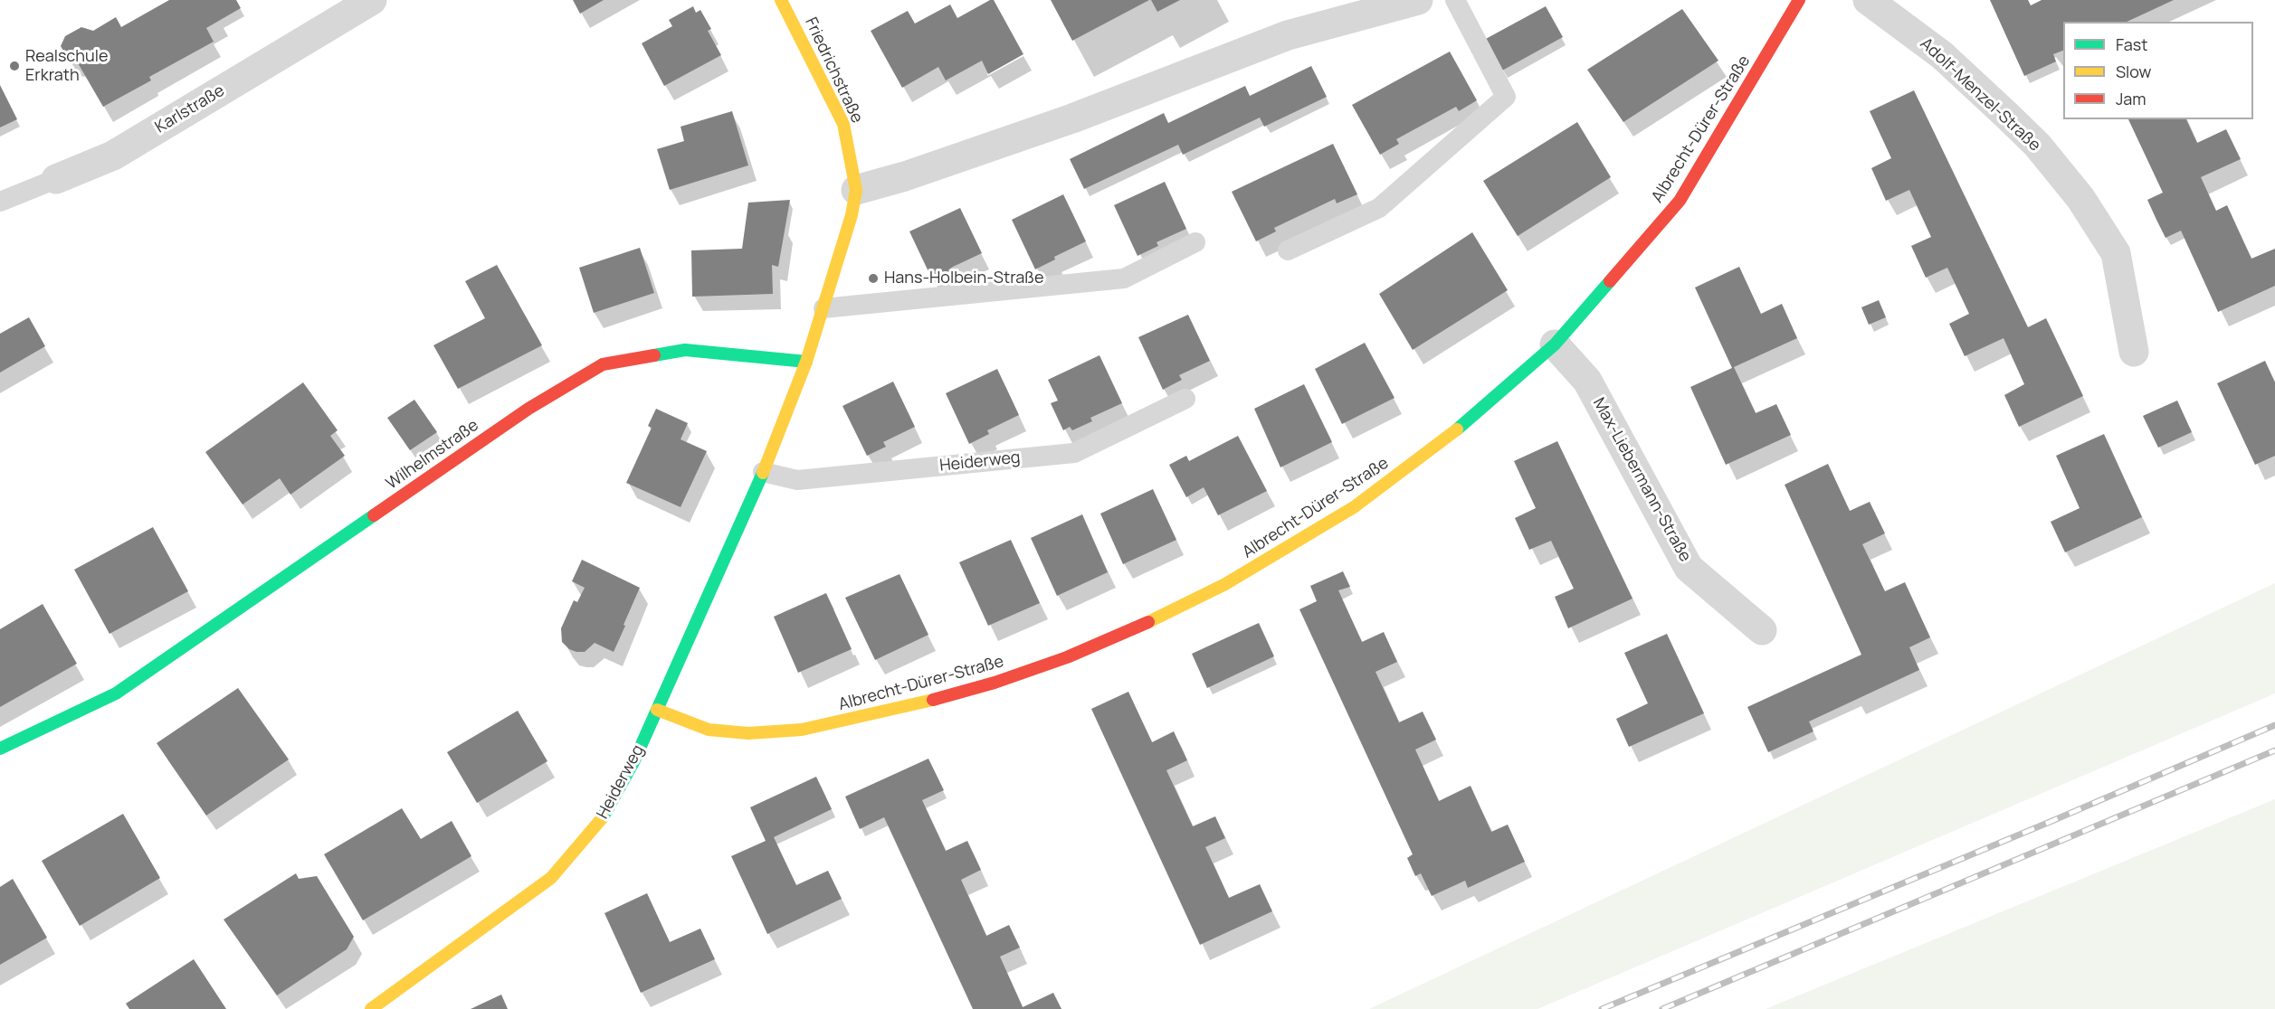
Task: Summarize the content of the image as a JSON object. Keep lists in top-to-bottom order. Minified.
{"streets":{"street":["Friedrichstraße","Adolf-Menzel-Straße","Karlstraße","Albrecht-Dürer-Straße","Wilhelmstraße","Heiderweg","Max-Liebermann-Straße"]},"crossings":[["Friedrichstraße","Heiderweg"],["Albrecht-Dürer-Straße","Heiderweg"],["Albrecht-Dürer-Straße","Max-Liebermann-Straße"],["Wilhelmstraße","Heiderweg"]],"places":["Realschule Erkrath","Hans-Holbein-Straße"],"legend":["Fast","Slow","Jam"]}
